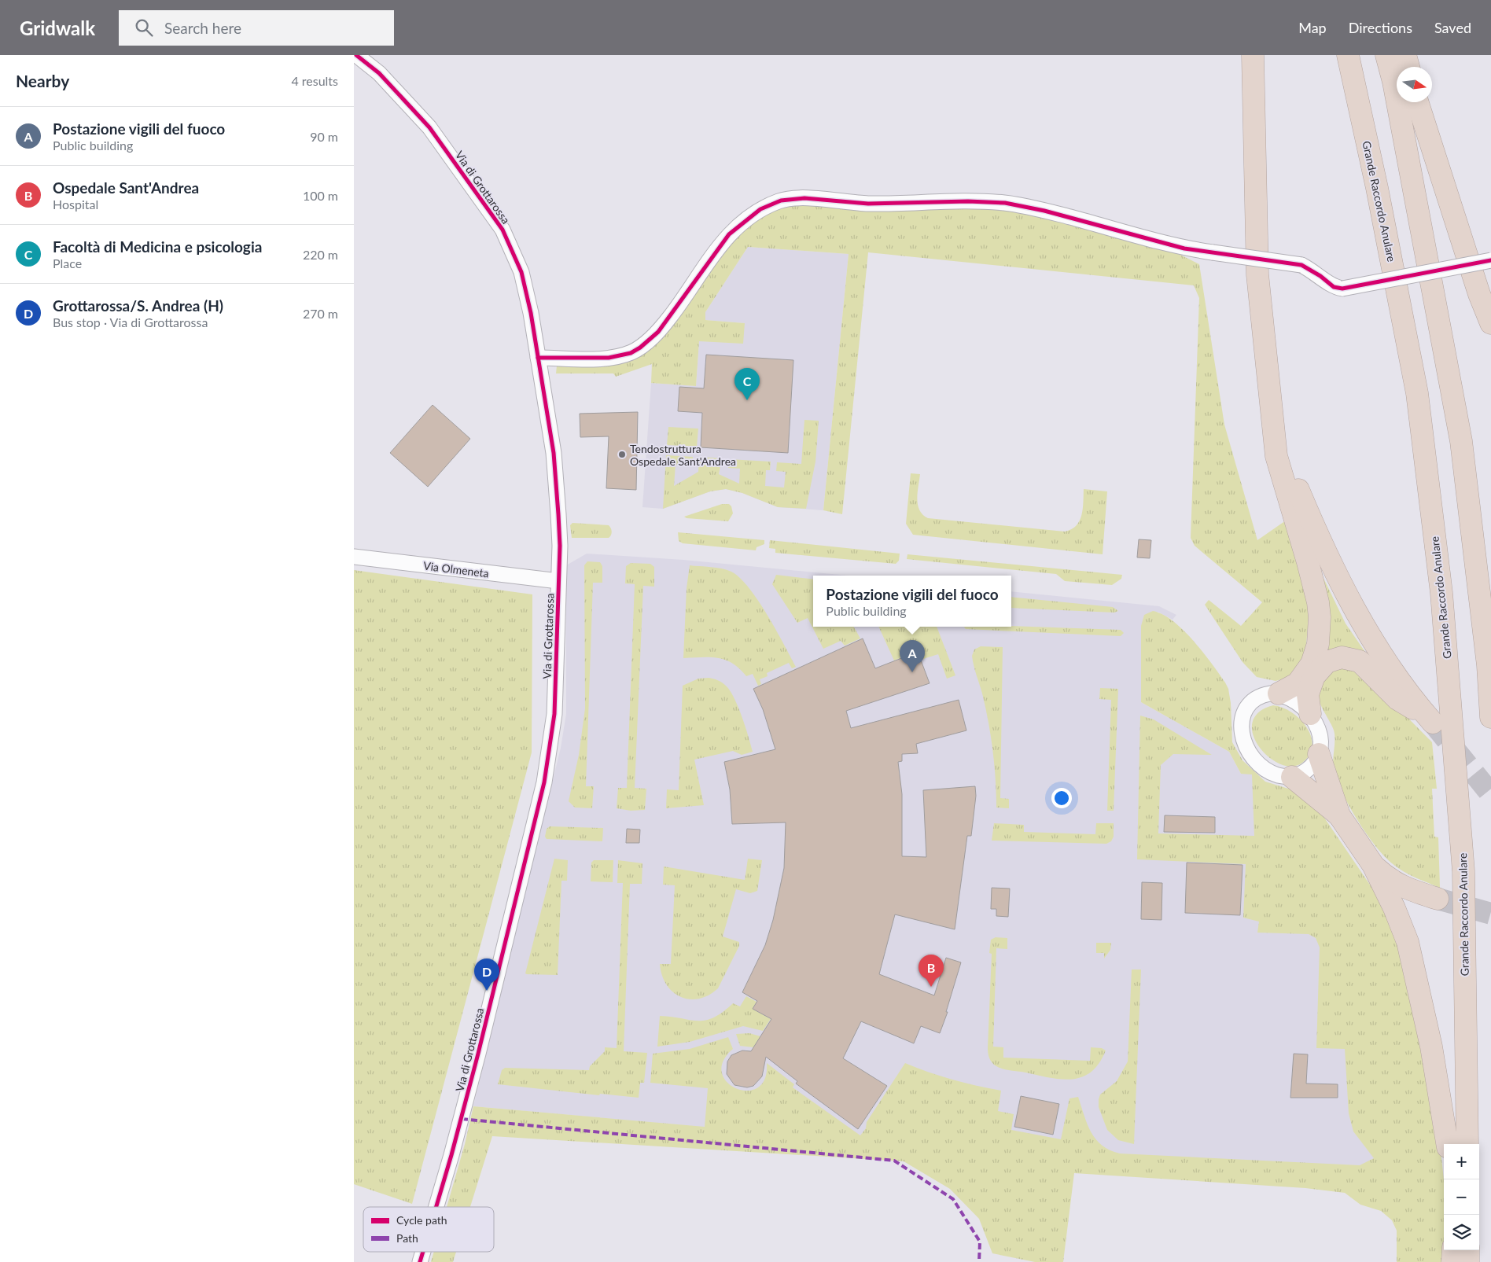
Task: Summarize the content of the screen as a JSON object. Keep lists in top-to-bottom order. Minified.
{"streets":{"highway":["Grande Raccordo Anulare"],"street":["Via di Grottarossa","Via Olmeneta"]},"crossings":[["Via di Grottarossa","Via Olmeneta"]],"places":["Tendostruttura Ospedale Sant'Andrea"],"legend":["Cycle path","Path"],"north":"right","page":{"header":"Gridwalk","search":"Search here","nav":["Map","Directions","Saved"],"heading":["Nearby","4 results"],"list":[{"mark":"A","name":"Postazione vigili del fuoco","note":"Public building","value":"90 m"},{"mark":"B","name":"Ospedale Sant'Andrea","note":"Hospital","value":"100 m"},{"mark":"C","name":"Facoltà di Medicina e psicologia","note":"Place","value":"220 m"},{"mark":"D","name":"Grottarossa/S. Andrea (H)","note":"Bus stop · Via di Grottarossa","value":"270 m"}],"pins":["C","A","B","D"],"popup":["Postazione vigili del fuoco","Public building"],"map_buttons":["+","−"]}}
